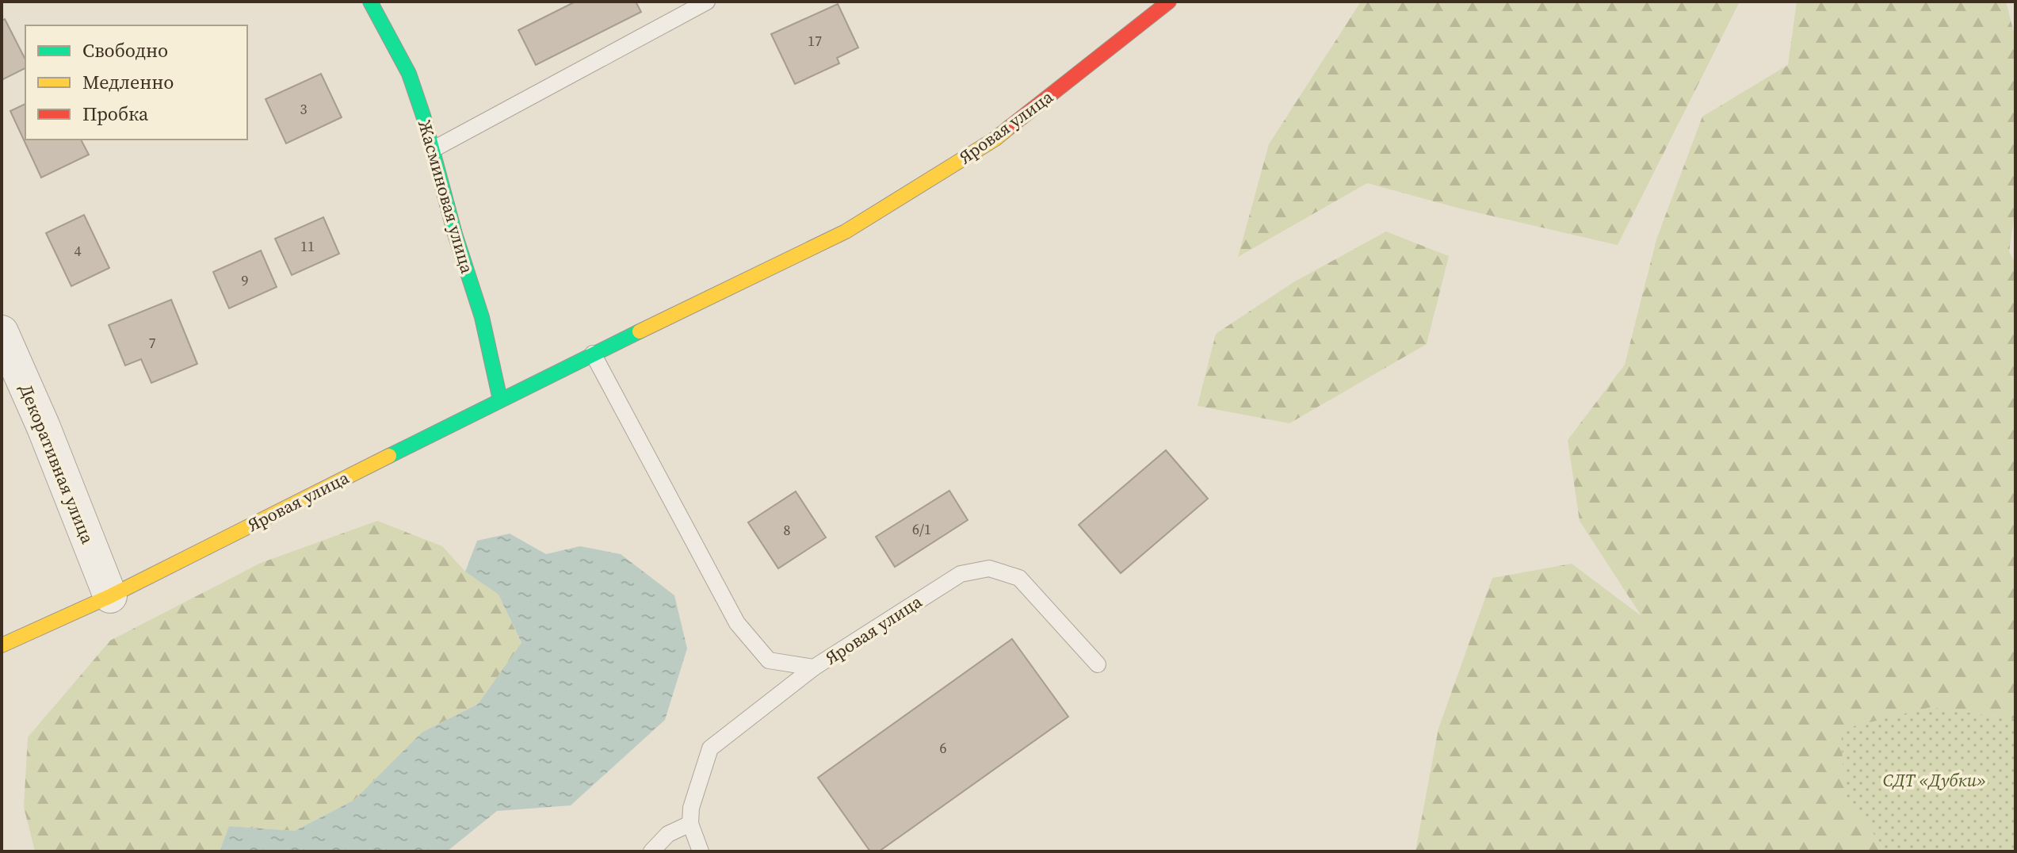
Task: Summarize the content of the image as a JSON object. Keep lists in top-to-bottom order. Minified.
{"streets":{"street":["Яровая улица","Жасминовая улица","Декоративная улица"]},"crossings":[["Яровая улица","Жасминовая улица"],["Яровая улица","Декоративная улица"]],"parks":["СДТ «Дубки»"],"house_numbers":["17","3","11","4","9","7","6/1","8","6"],"legend":["Свободно","Медленно","Пробка"]}
